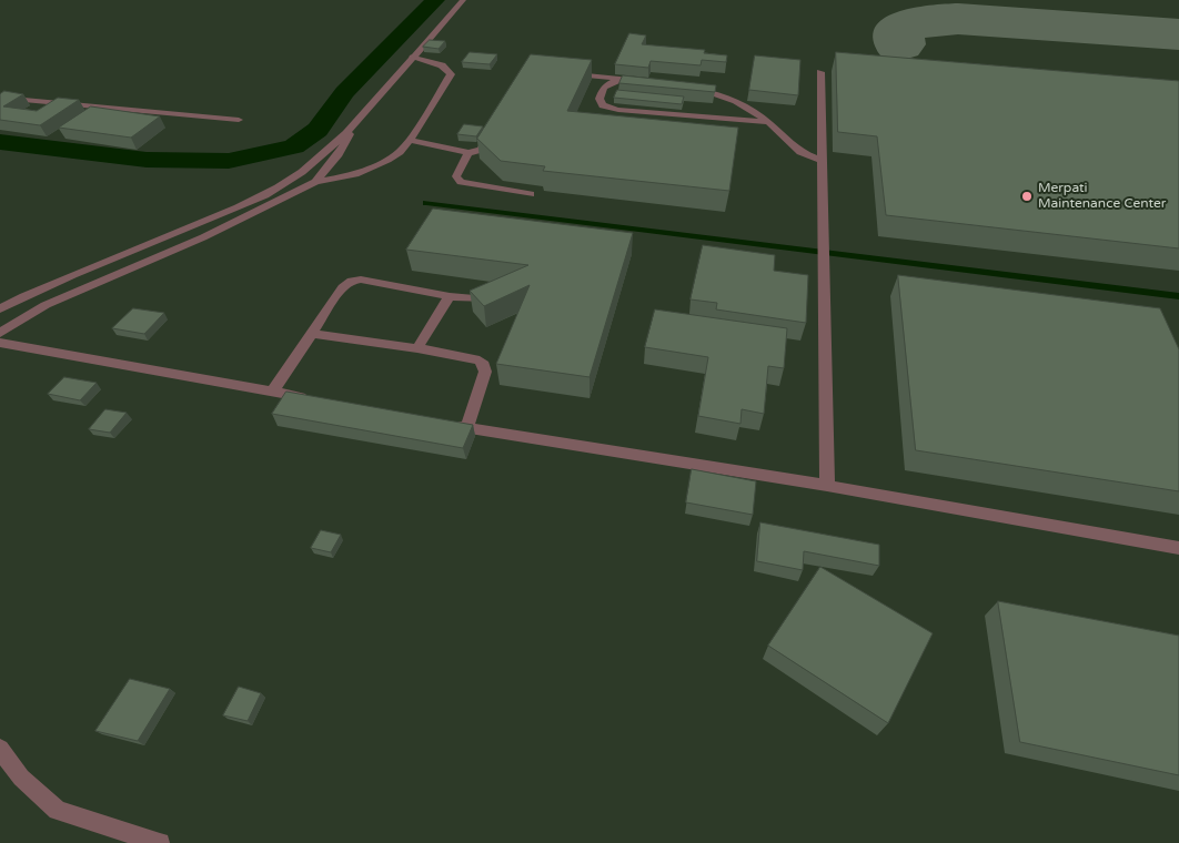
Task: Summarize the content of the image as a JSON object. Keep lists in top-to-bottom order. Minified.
{"places":["Merpati Maintenance Center"]}
